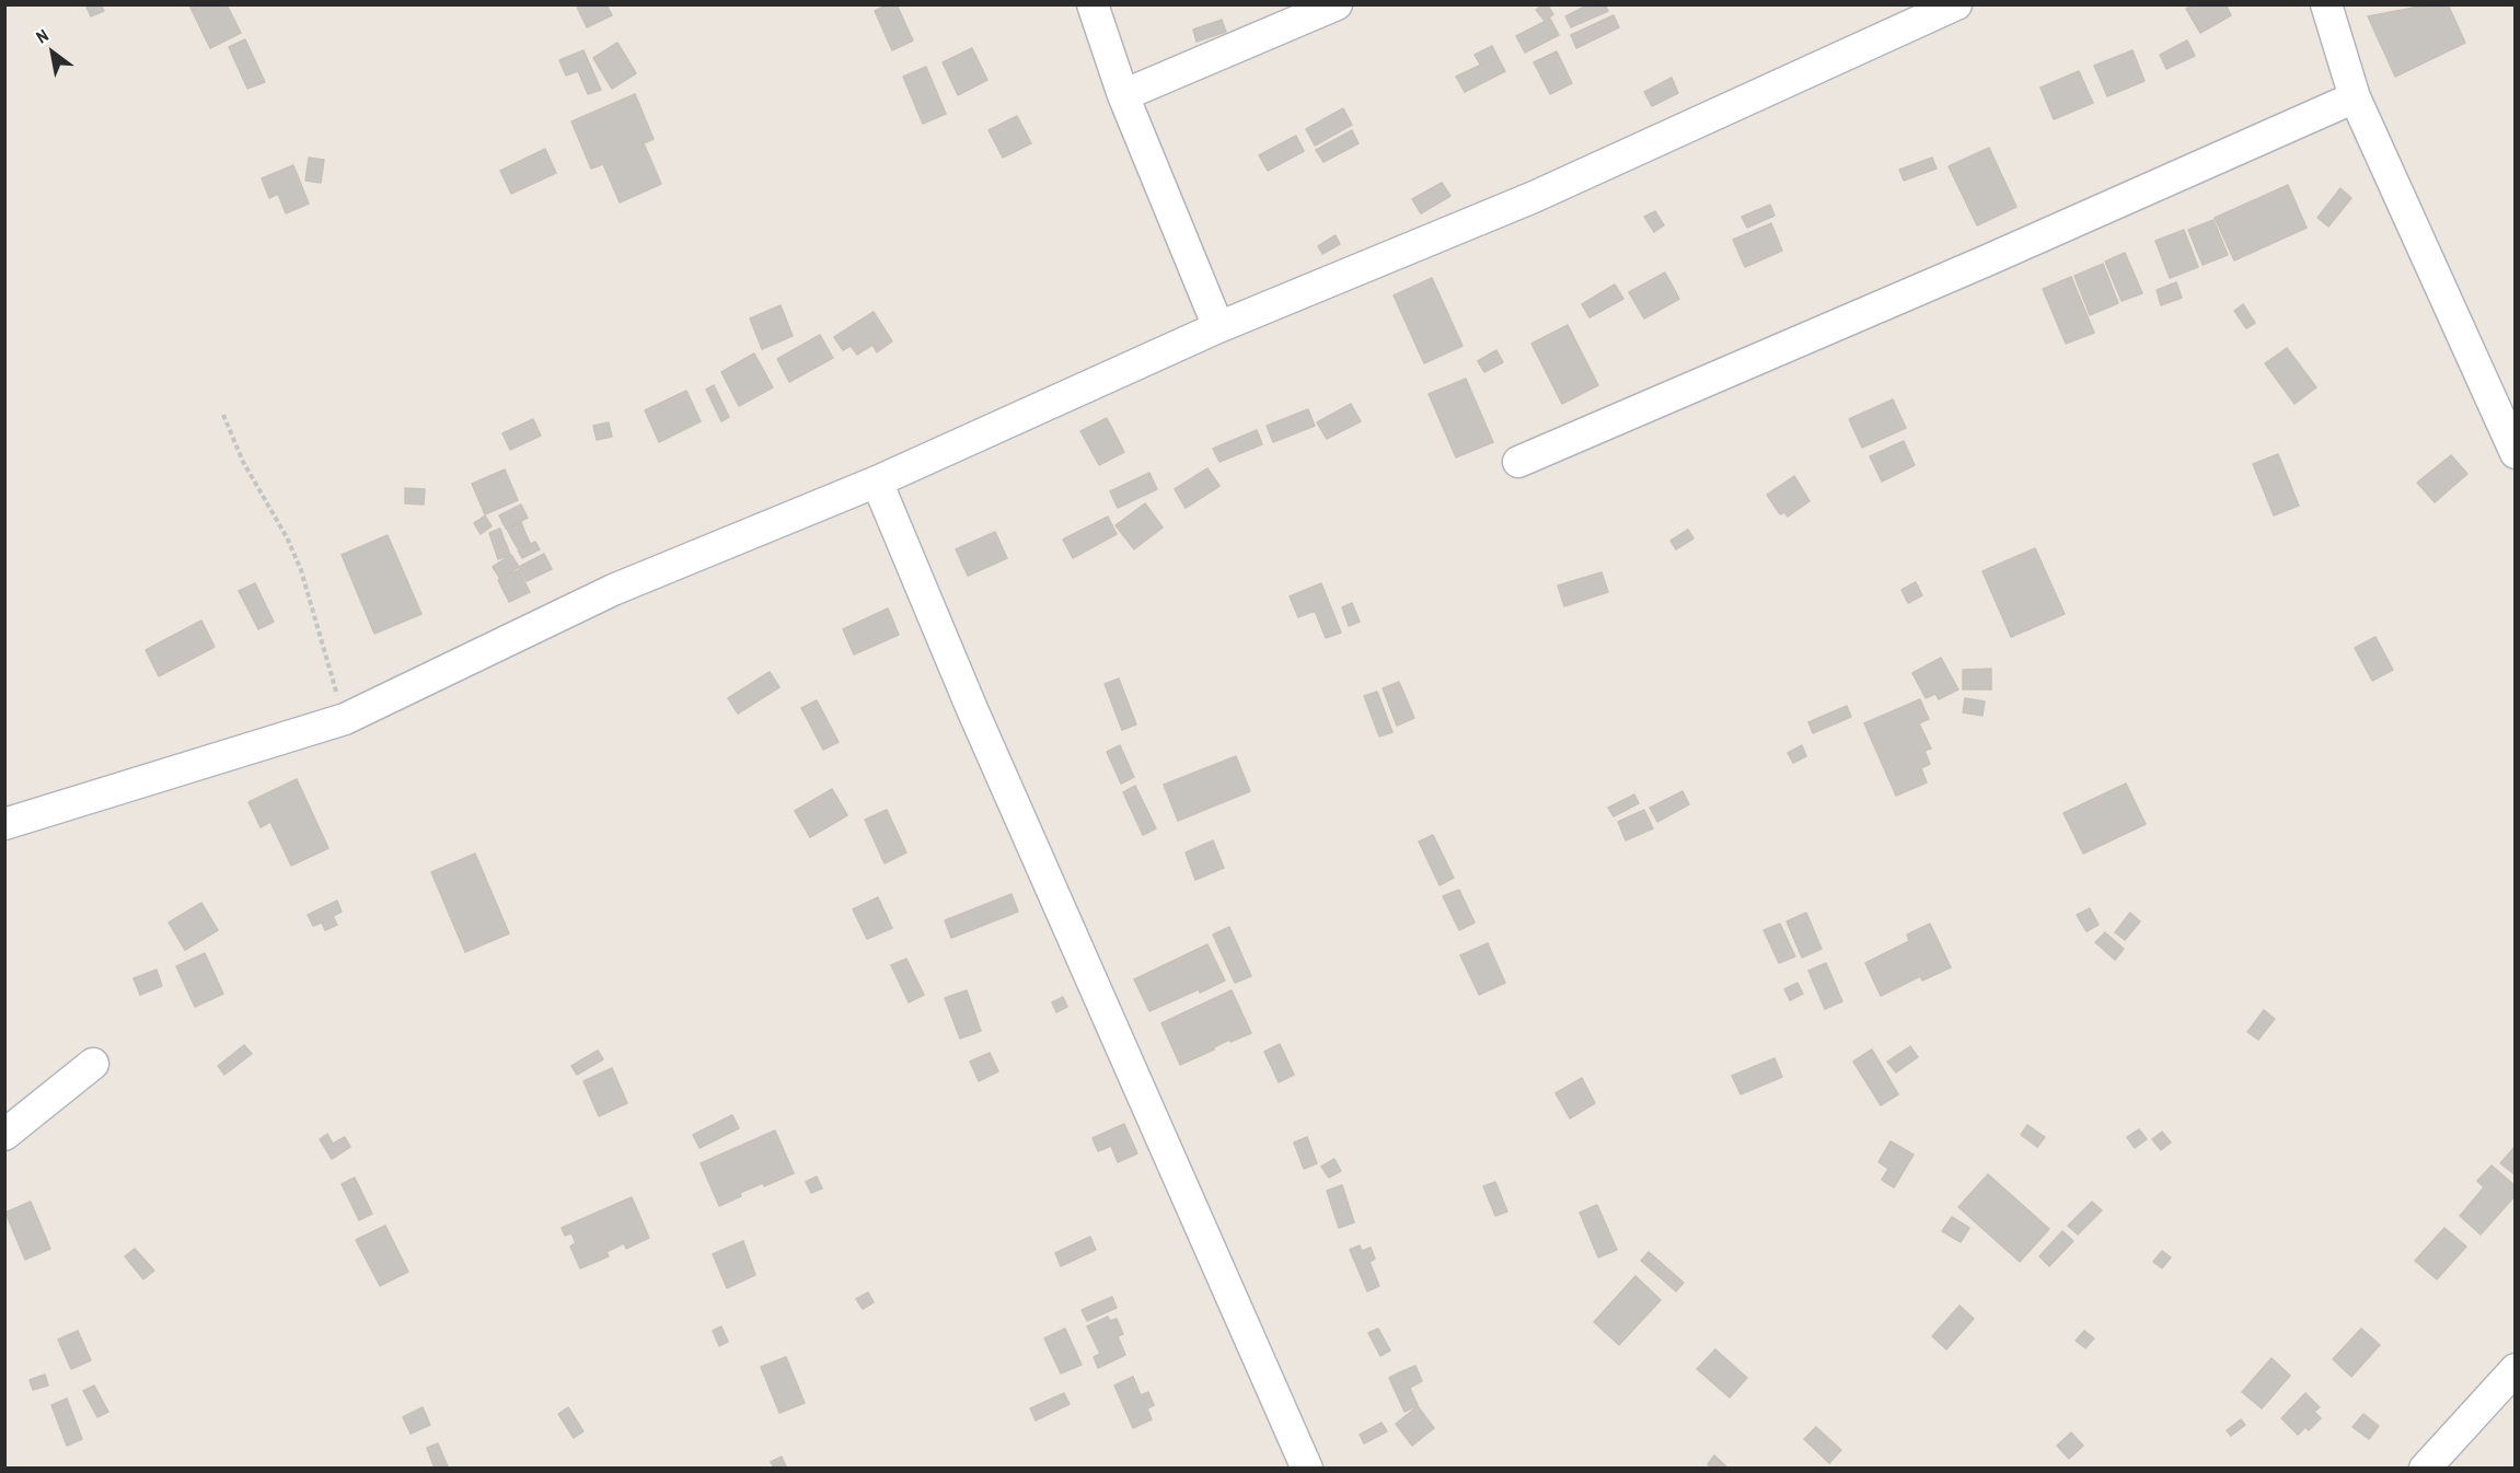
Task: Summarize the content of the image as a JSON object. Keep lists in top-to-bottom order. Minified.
{"north":"top left"}
